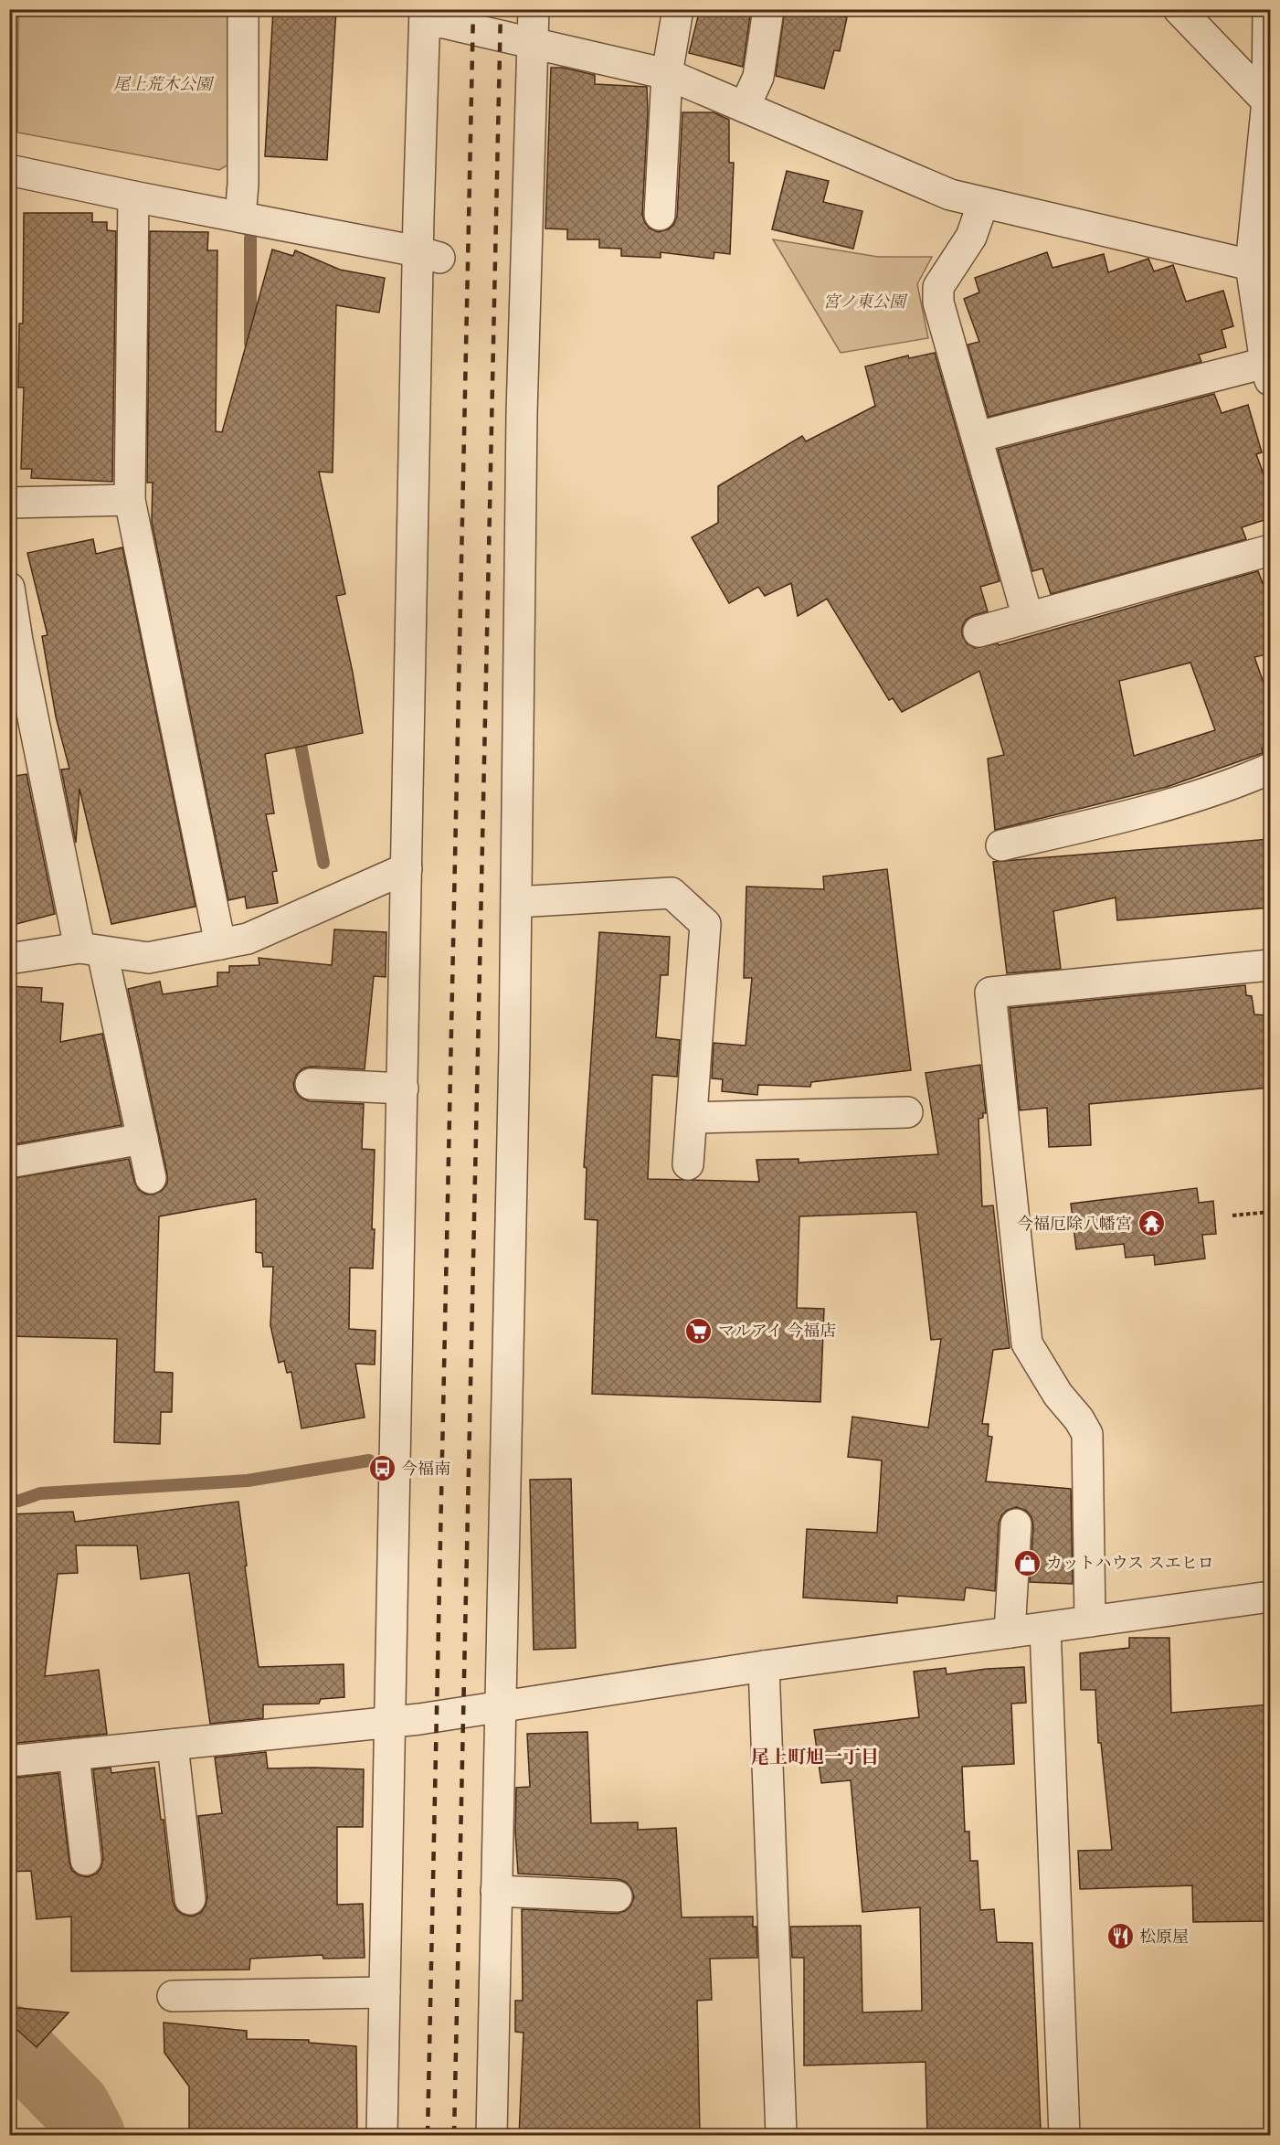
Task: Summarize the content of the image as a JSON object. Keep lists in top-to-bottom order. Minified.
{"districts":["尾上町旭一丁目"],"parks":["尾上荒木公園","宮ノ東公園"],"places":{"temple":["今福厄除八幡宮"],"supermarket":["マルアイ 今福店"],"bus stop":["今福南"],"shop":["カットハウス スエヒロ"],"restaurant":["松原屋"]}}
